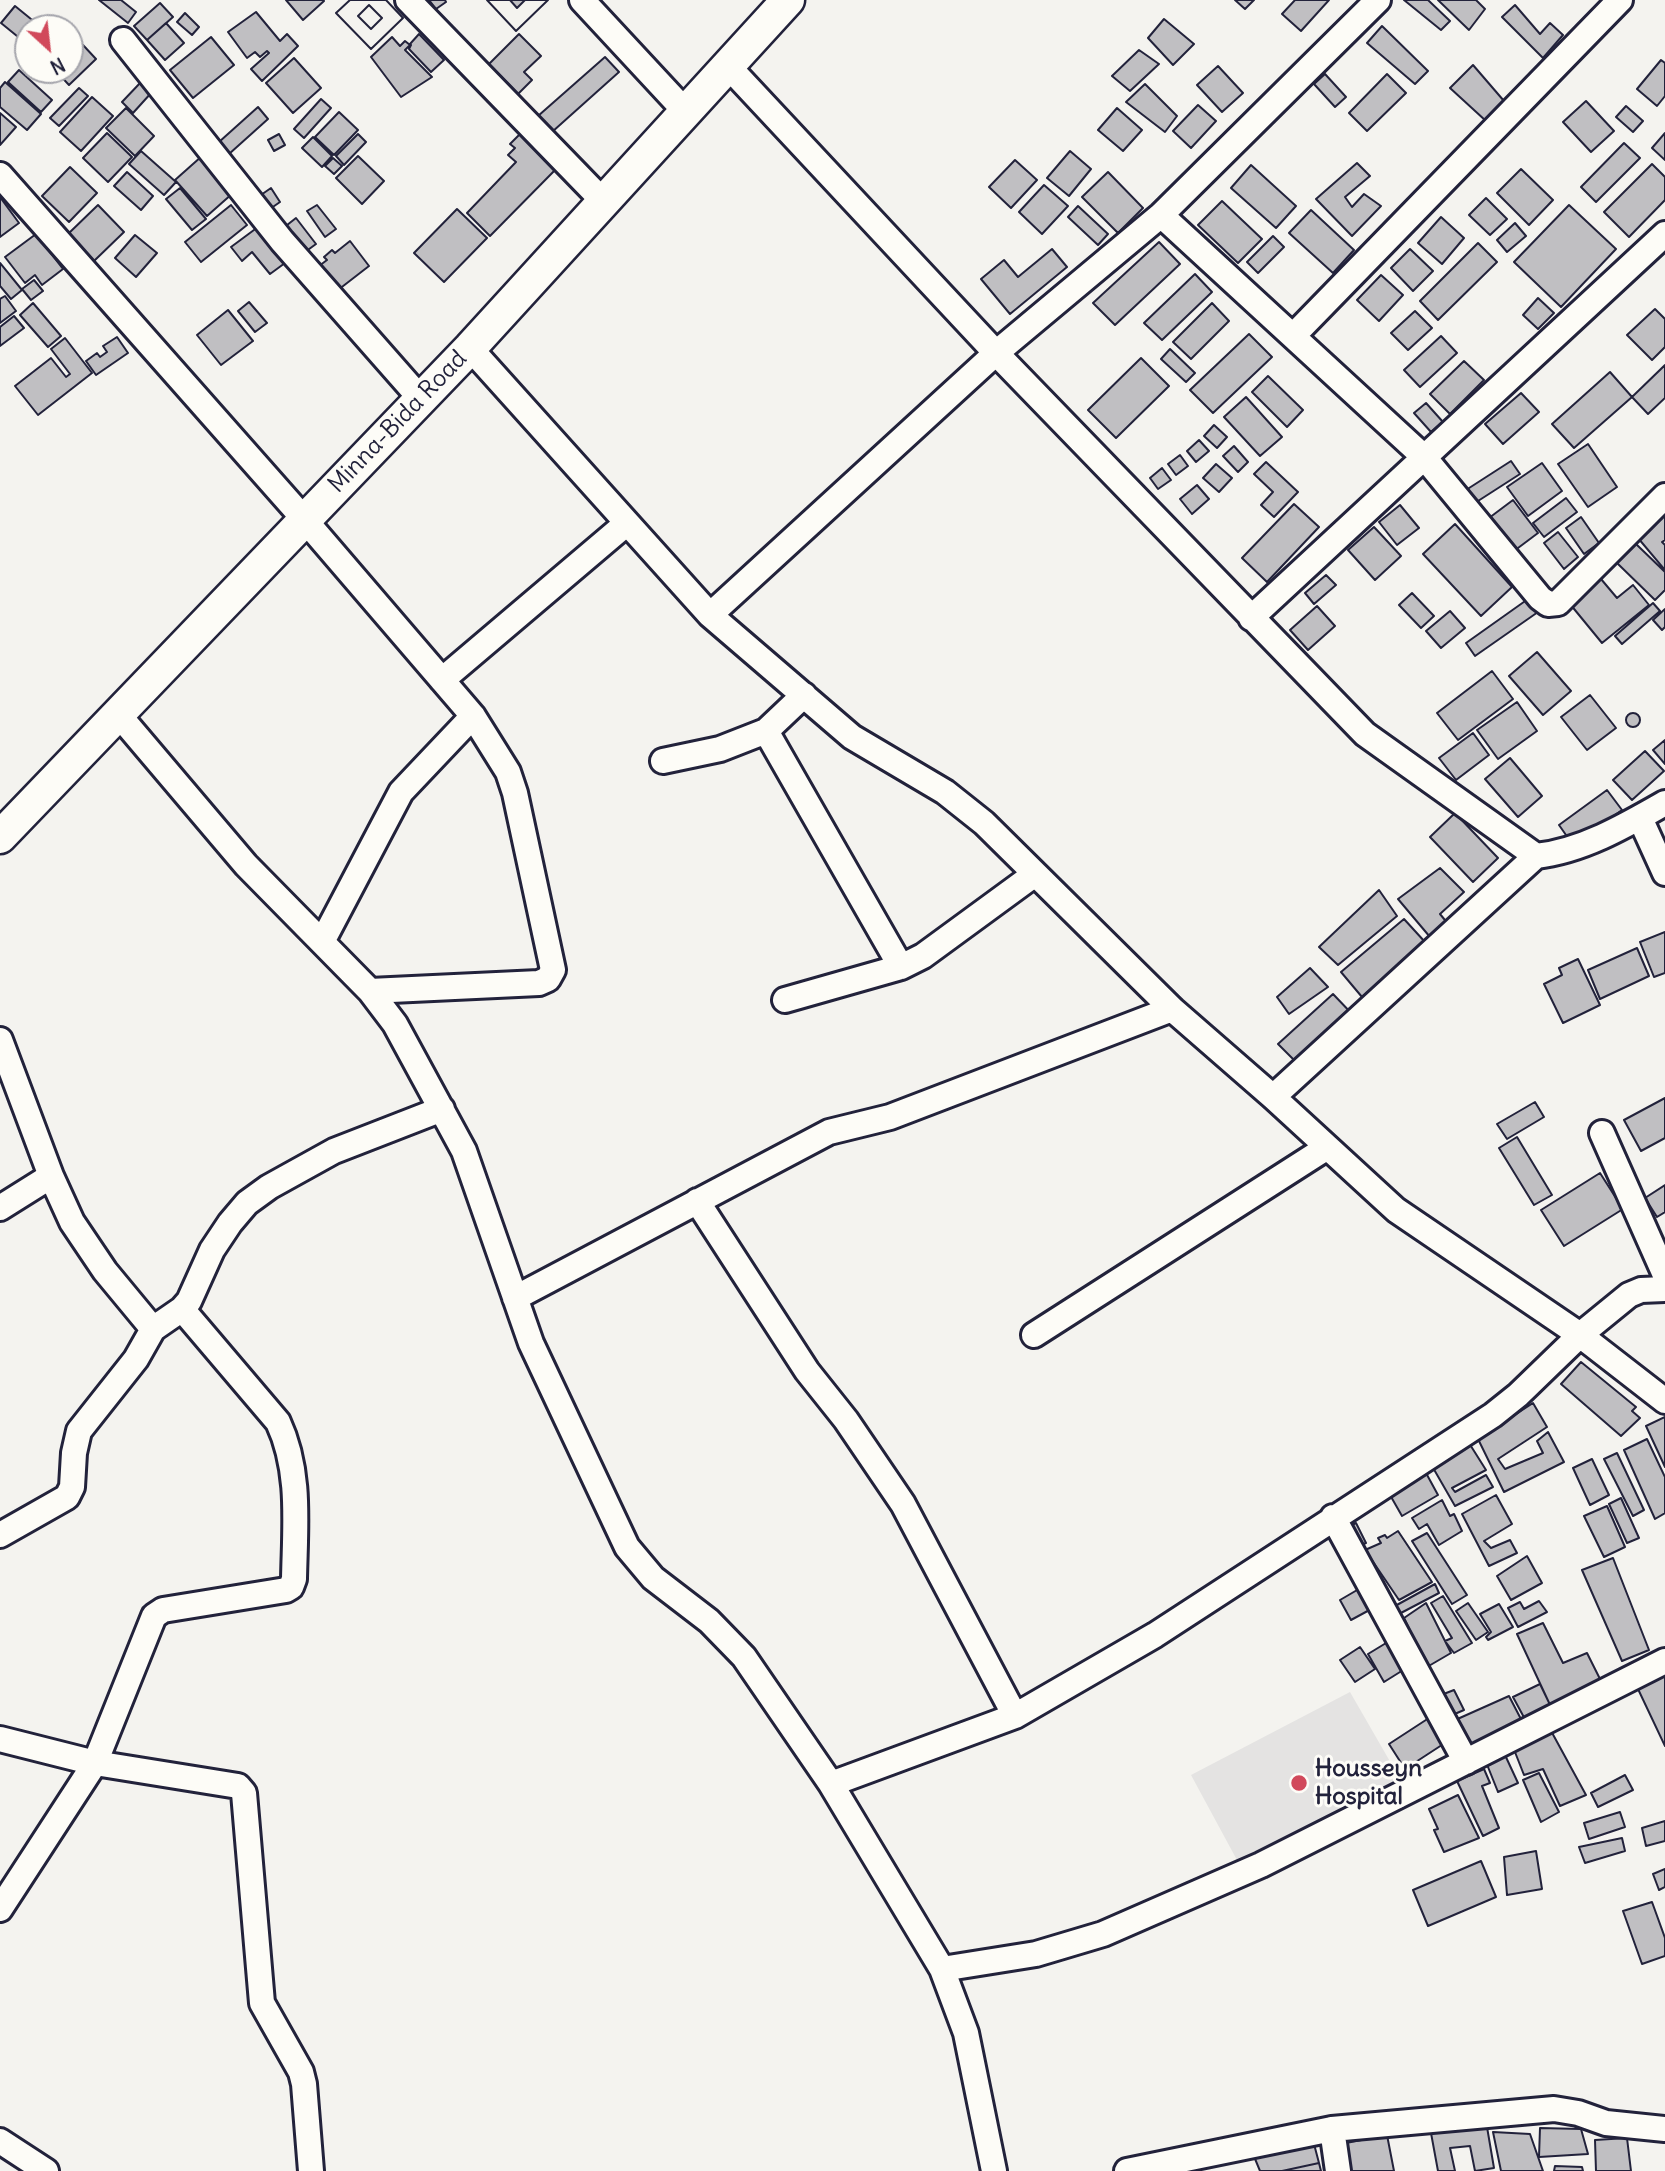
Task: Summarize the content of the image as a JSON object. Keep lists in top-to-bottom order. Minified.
{"streets":{"main road":["Minna-Bida Road"]},"places":["Housseyn Hospital"],"north":"bottom right"}
